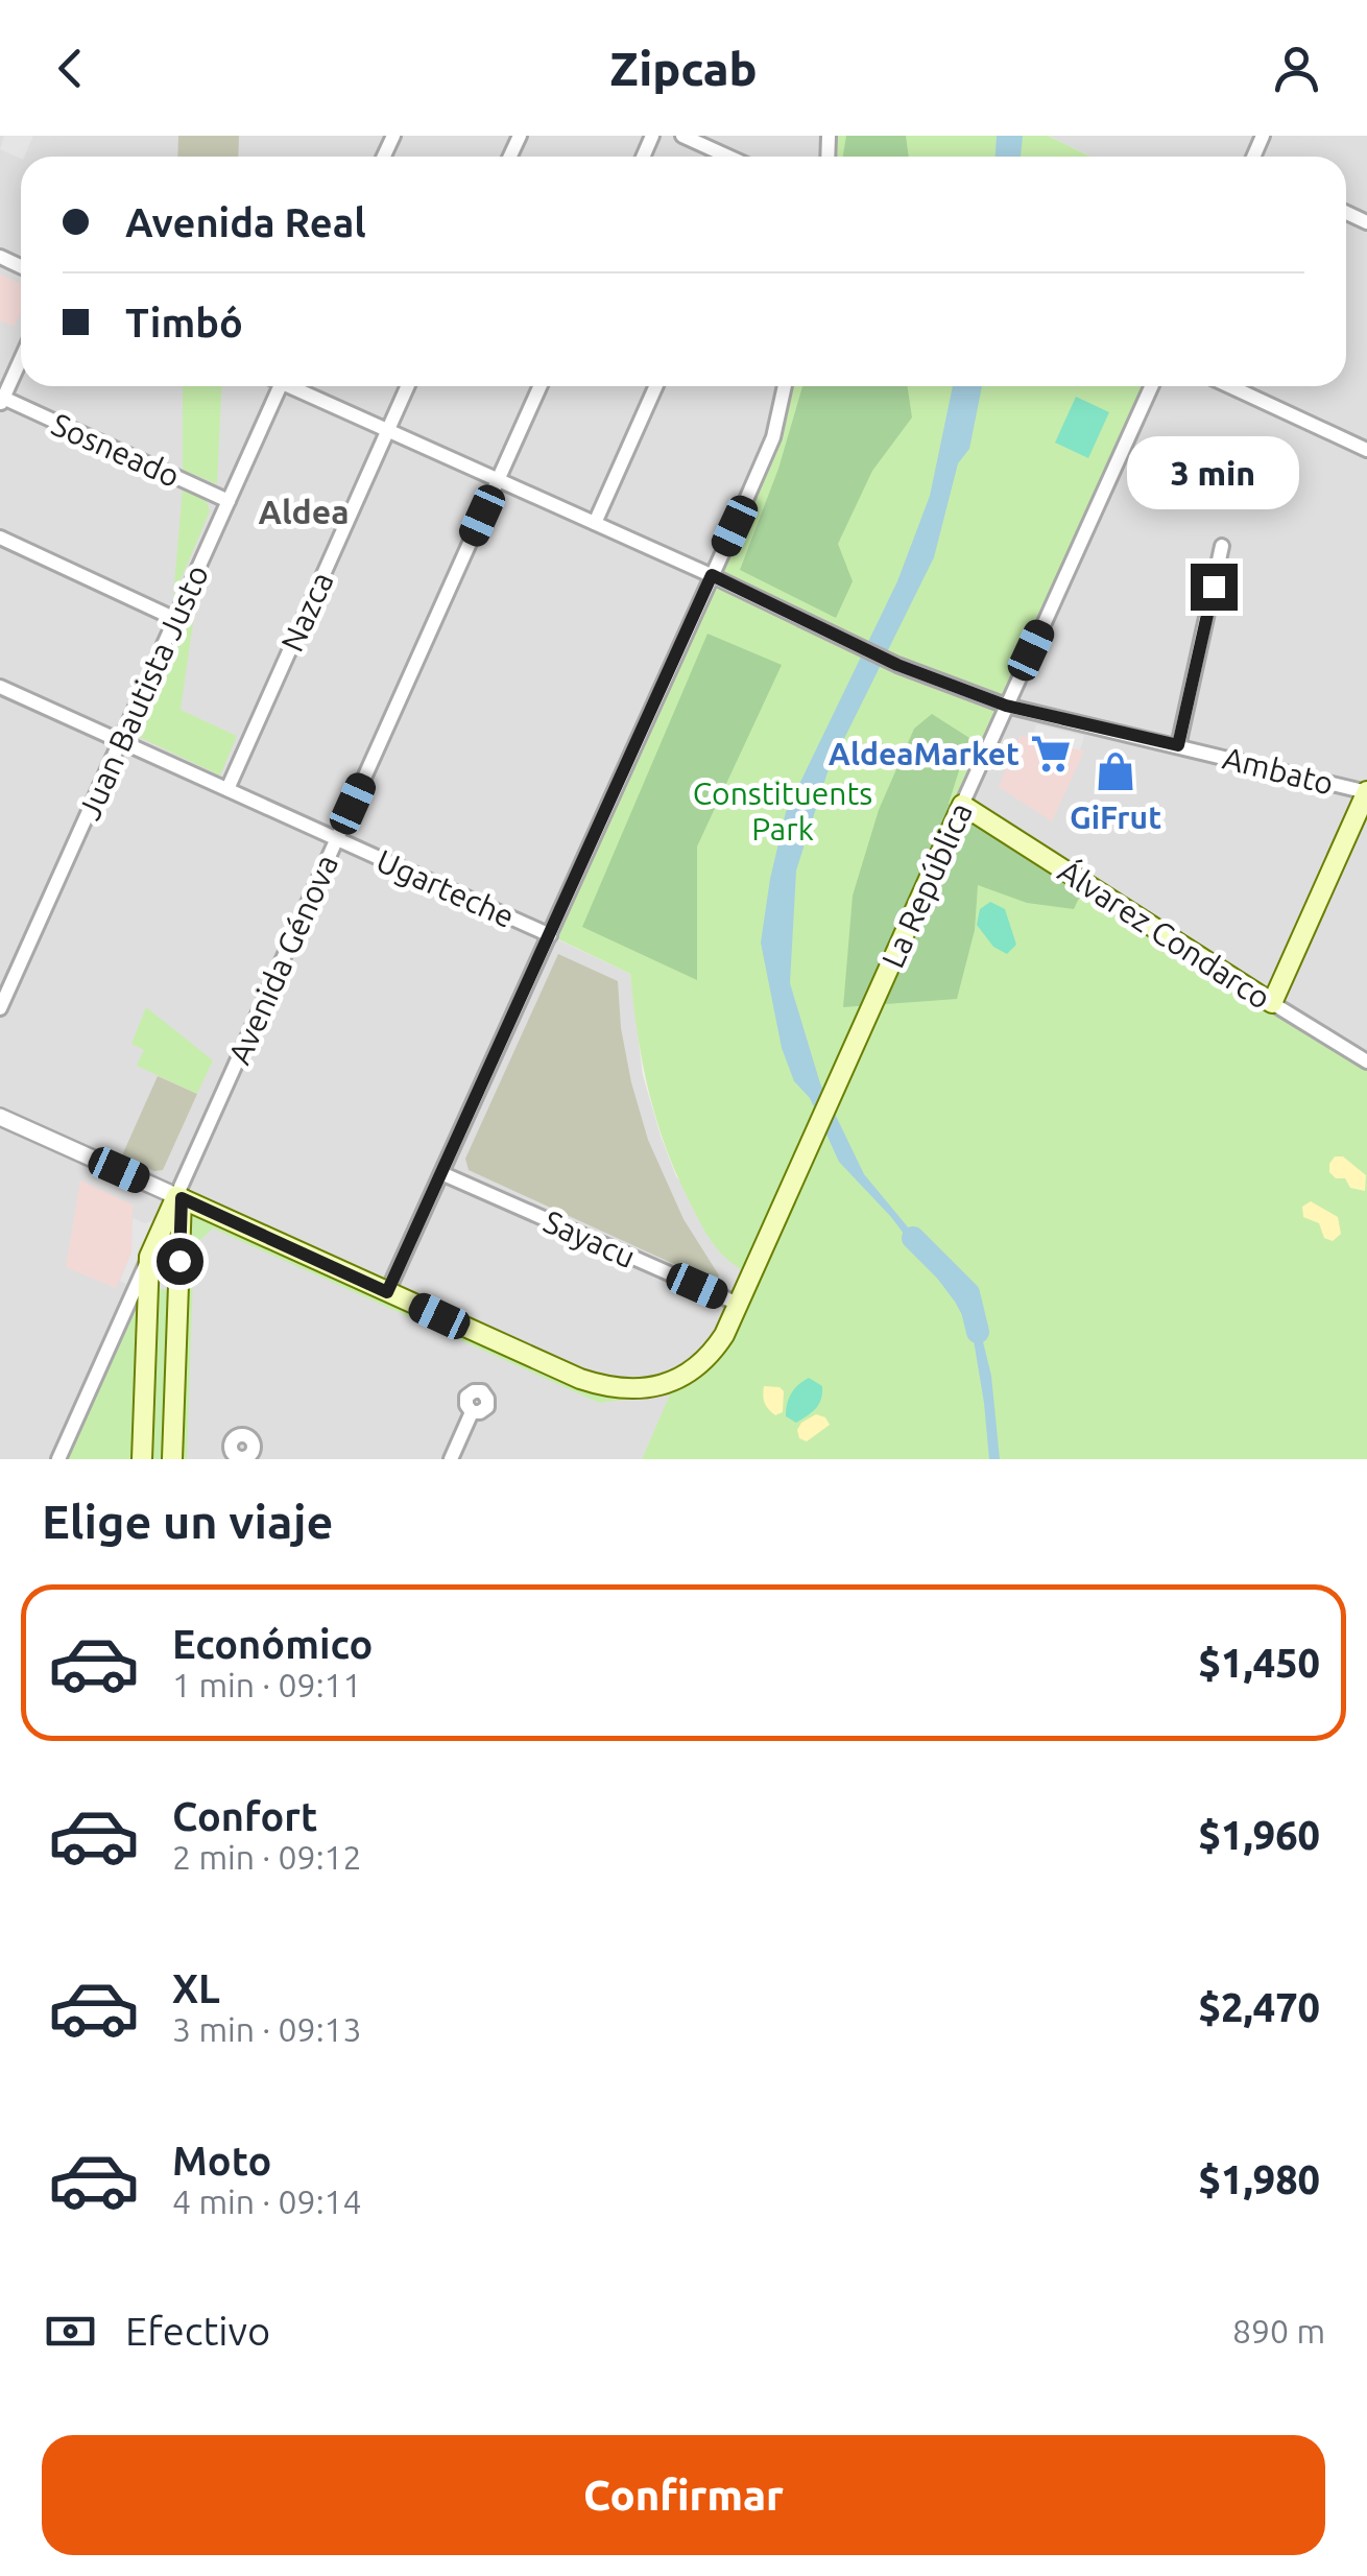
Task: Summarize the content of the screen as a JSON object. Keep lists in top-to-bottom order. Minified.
{"streets":{"main road":["La República","Álvarez Condarco","Avenida Génova"],"street":["Sosneado","Nazca","Juan Bautista Justo","Ambato","Ugarteche","Sayacu"]},"crossings":[["Sosneado","Juan Bautista Justo"],["Nazca","Ugarteche"],["Juan Bautista Justo","Ugarteche"],["Ambato","La República"],["La República","Álvarez Condarco"],["La República","Sayacu"],["Ugarteche","Avenida Génova"]],"districts":["Aldea"],"parks":["Constituents Park"],"places":{"supermarket":["AldeaMarket"],"shop":["GiFrut"]},"page":{"header":"Zipcab","banner":["Avenida Real","Timbó"],"bubble":"3 min","heading":"Elige un viaje","list":[{"name":"Económico","note":"1 min · 09:11","value":"$1,450"},{"name":"Confort","note":"2 min · 09:12","value":"$1,960"},{"name":"XL","note":"3 min · 09:13","value":"$2,470"},{"name":"Moto","note":"4 min · 09:14","value":"$1,980"}],"pay":["Efectivo","890 m"],"buttons":"Confirmar"}}
